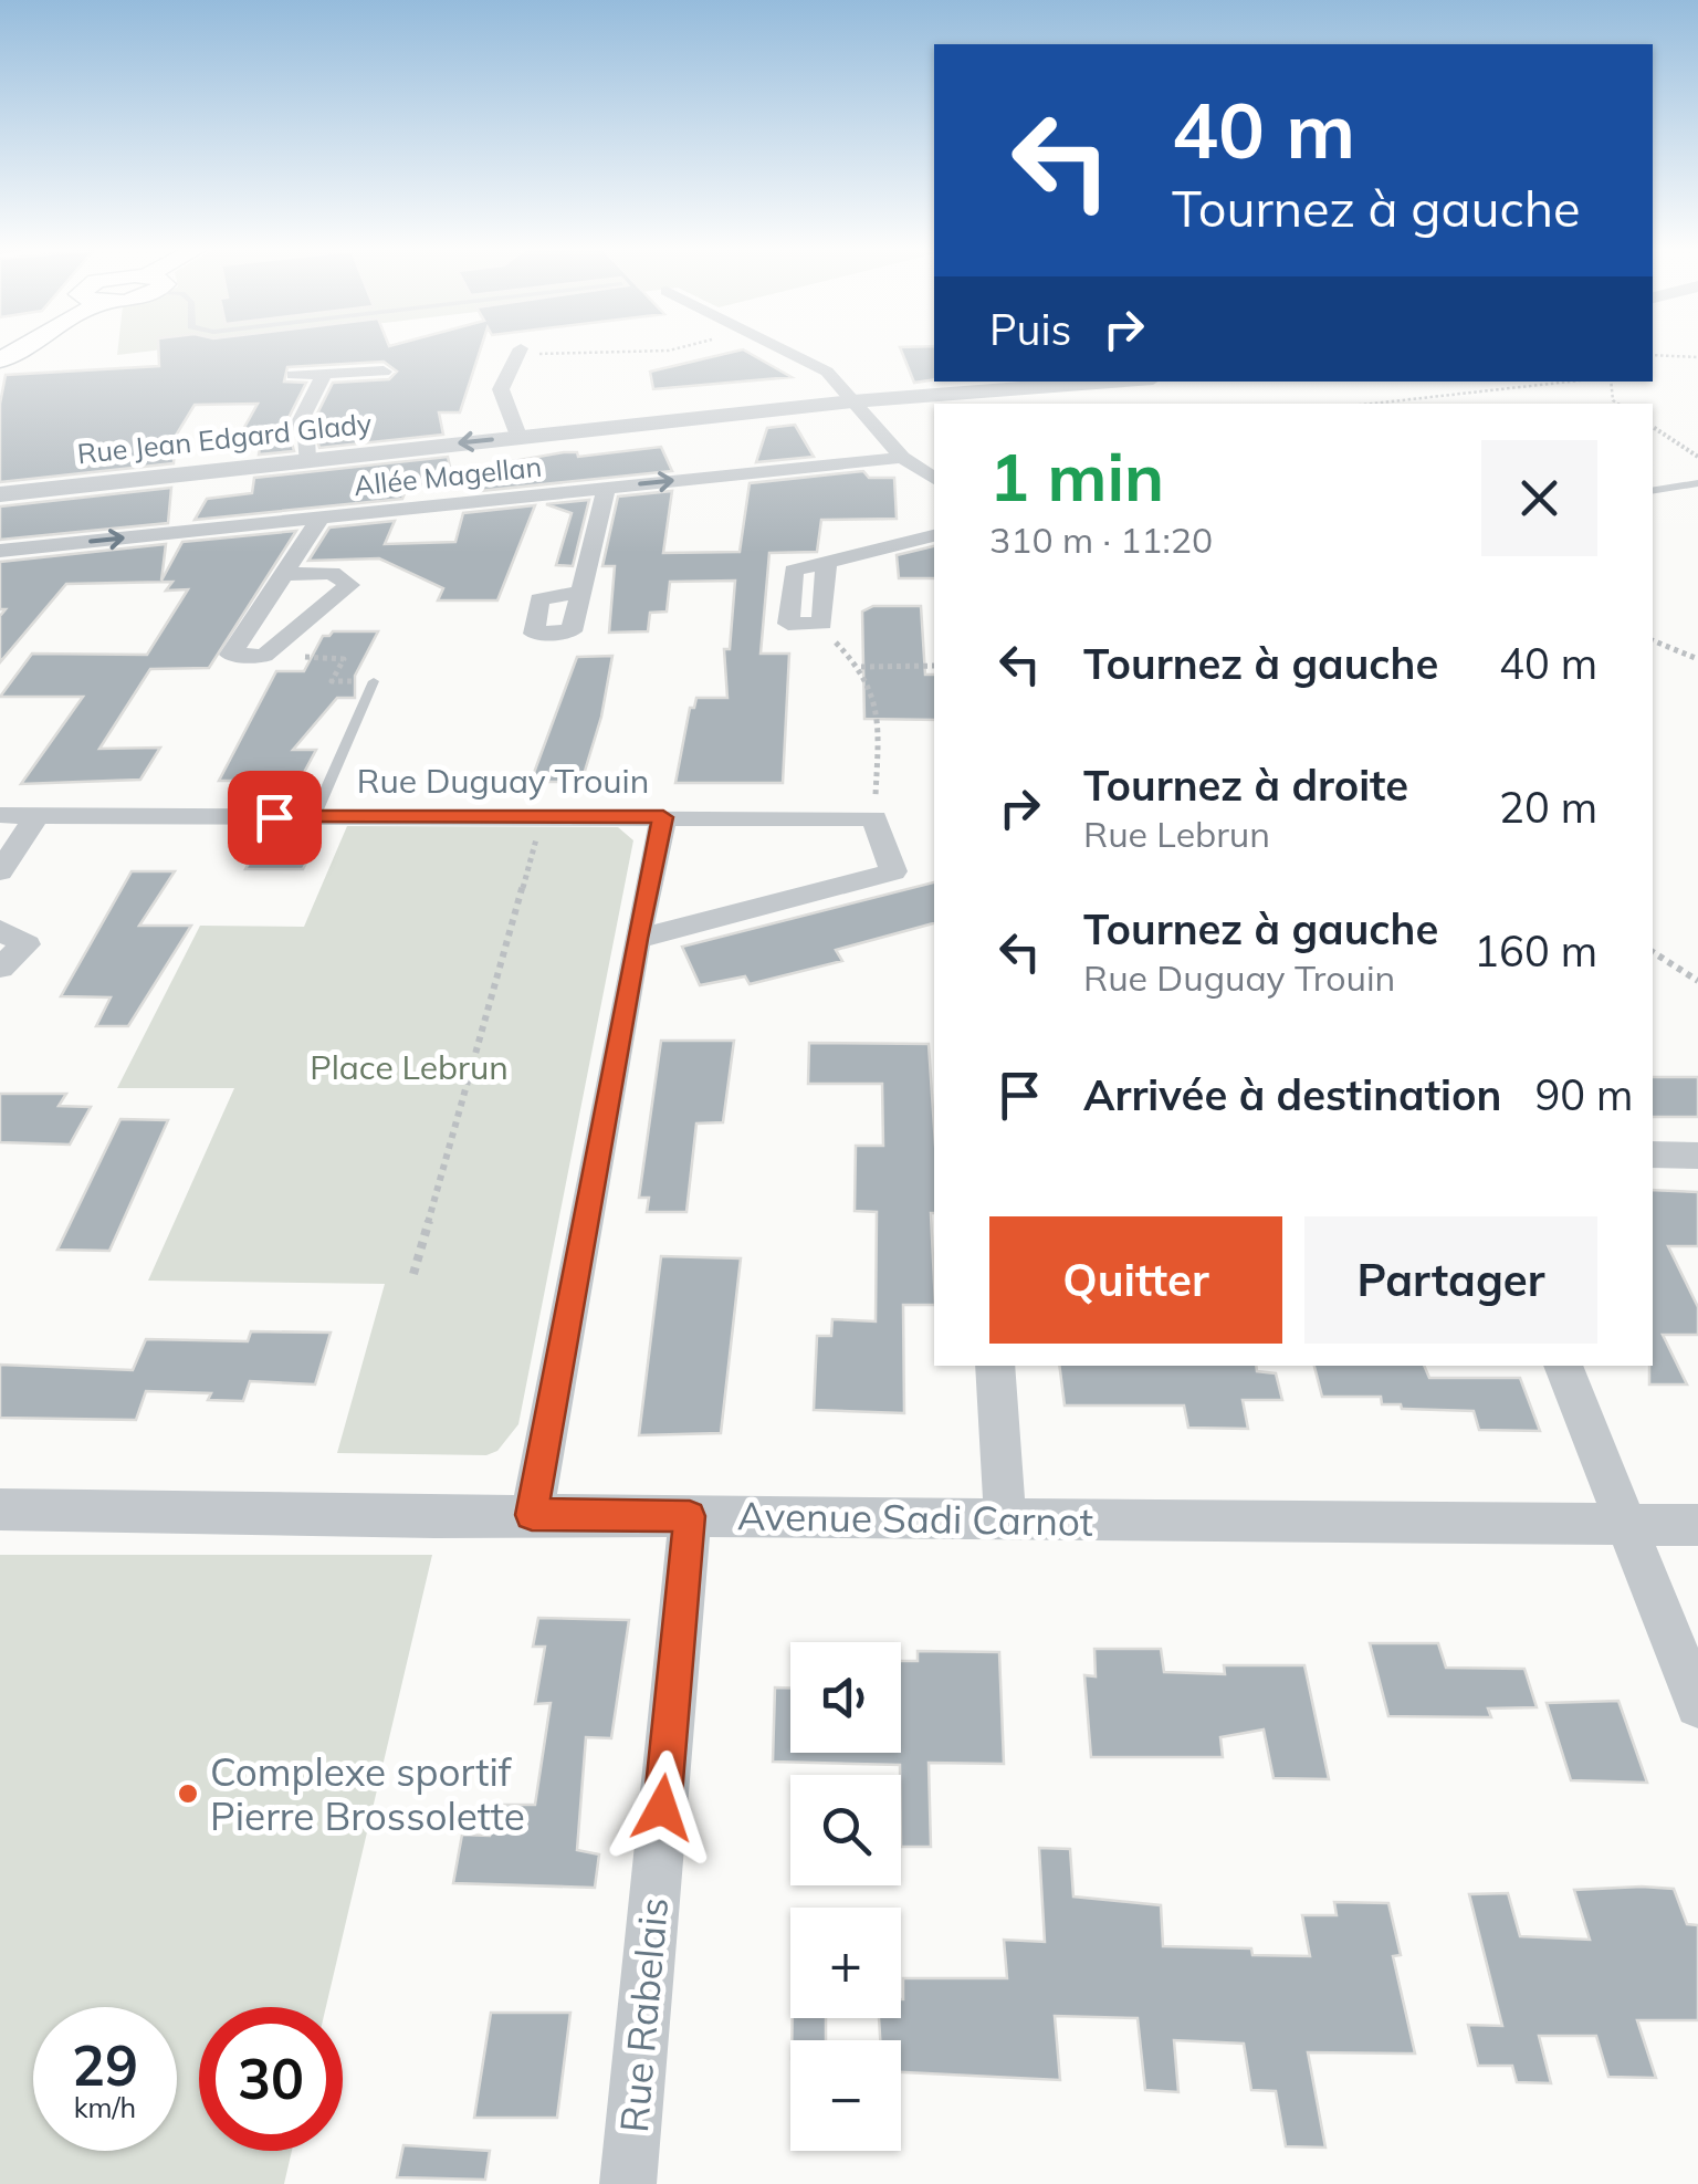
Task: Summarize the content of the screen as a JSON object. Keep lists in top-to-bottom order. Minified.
{"streets":{"street":["Rue Jean Edgard Glady","Allée Magellan","Rue Duguay Trouin","Avenue Sadi Carnot","Rue Rabelais"]},"crossings":[["Avenue Sadi Carnot","Rue Rabelais"]],"one_way":["Allée Magellan"],"parks":["Place Lebrun"],"places":["Complexe sportif Pierre Brossolette"],"page":{"turn":["40 m","Tournez à gauche"],"then":"Puis","heading":["1 min","310 m · 11:20"],"list":[{"name":"Tournez à gauche","value":"40 m"},{"name":"Tournez à droite","note":"Rue Lebrun","value":"20 m"},{"name":"Tournez à gauche","note":"Rue Duguay Trouin","value":"160 m"},{"name":"Arrivée à destination","value":"90 m"}],"buttons":["Quitter","Partager"],"map_buttons":["+","−"],"speed":"29 km/h","limit":"30"}}
